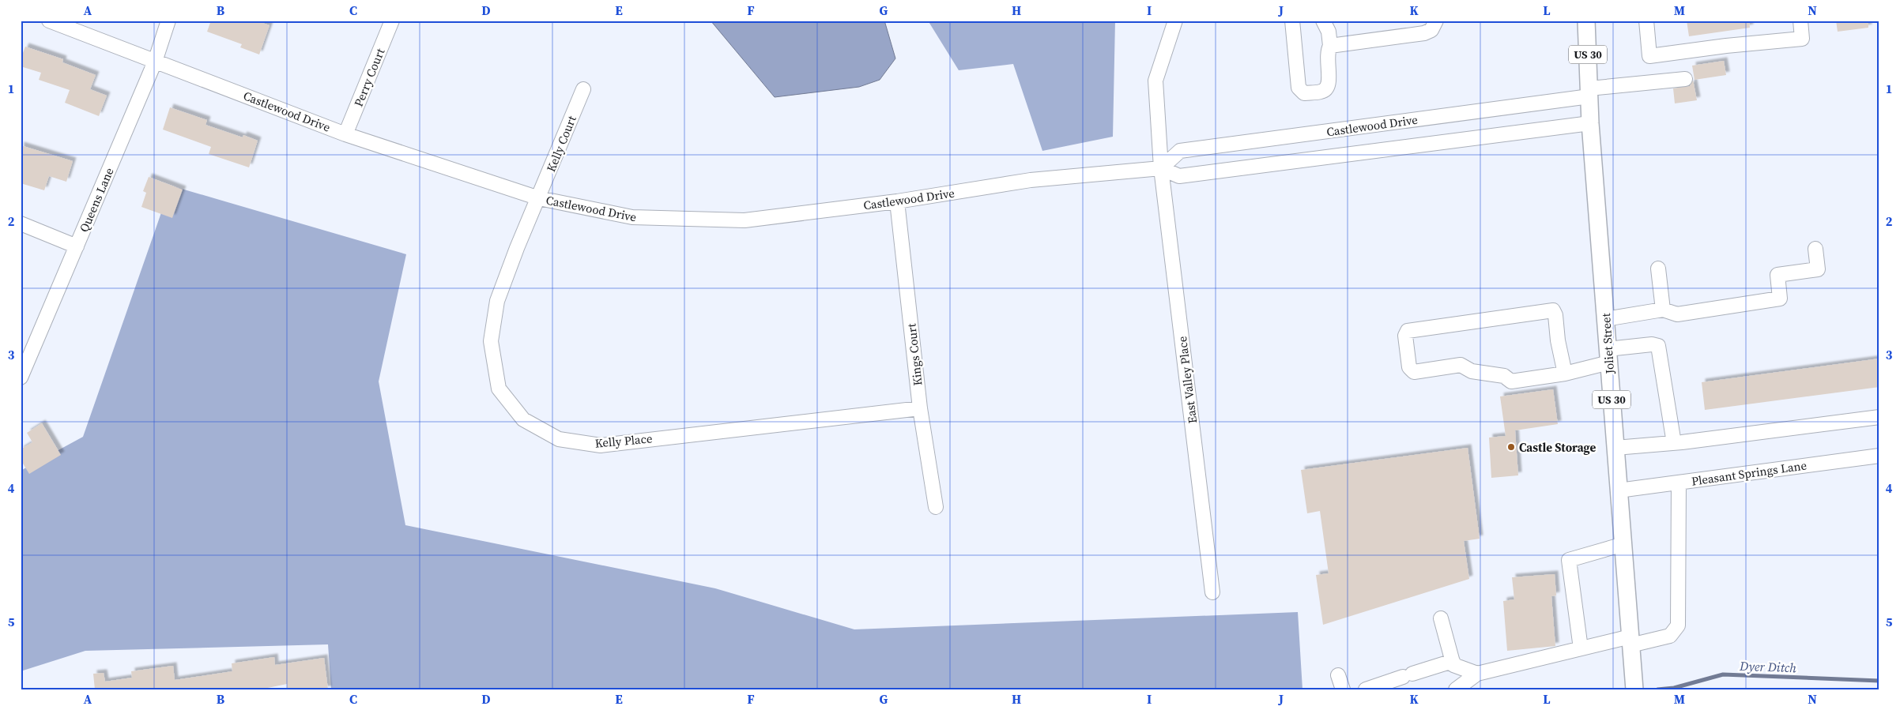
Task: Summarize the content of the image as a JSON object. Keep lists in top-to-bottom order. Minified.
{"streets":{"main road":["US 30","Joliet Street"],"street":["Perry Court","Castlewood Drive","Kelly Court","Queens Lane","Kings Court","East Valley Place","Kelly Place","Pleasant Springs Lane"]},"crossings":[["Perry Court","Castlewood Drive"],["Castlewood Drive","Kelly Court"],["Castlewood Drive","Queens Lane"],["Castlewood Drive","Joliet Street"],["Castlewood Drive","Kings Court"],["Castlewood Drive","East Valley Place"],["Castlewood Drive","Kelly Place"],["Kelly Court","Kelly Place"],["Joliet Street","Pleasant Springs Lane"],["Kings Court","Kelly Place"]],"water":["Dyer Ditch"],"places":["Castle Storage"],"grid":{"columns":["A","B","C","D","E","F","G","H","I","J","K","L","M","N"],"rows":["1","2","3","4","5"]}}
